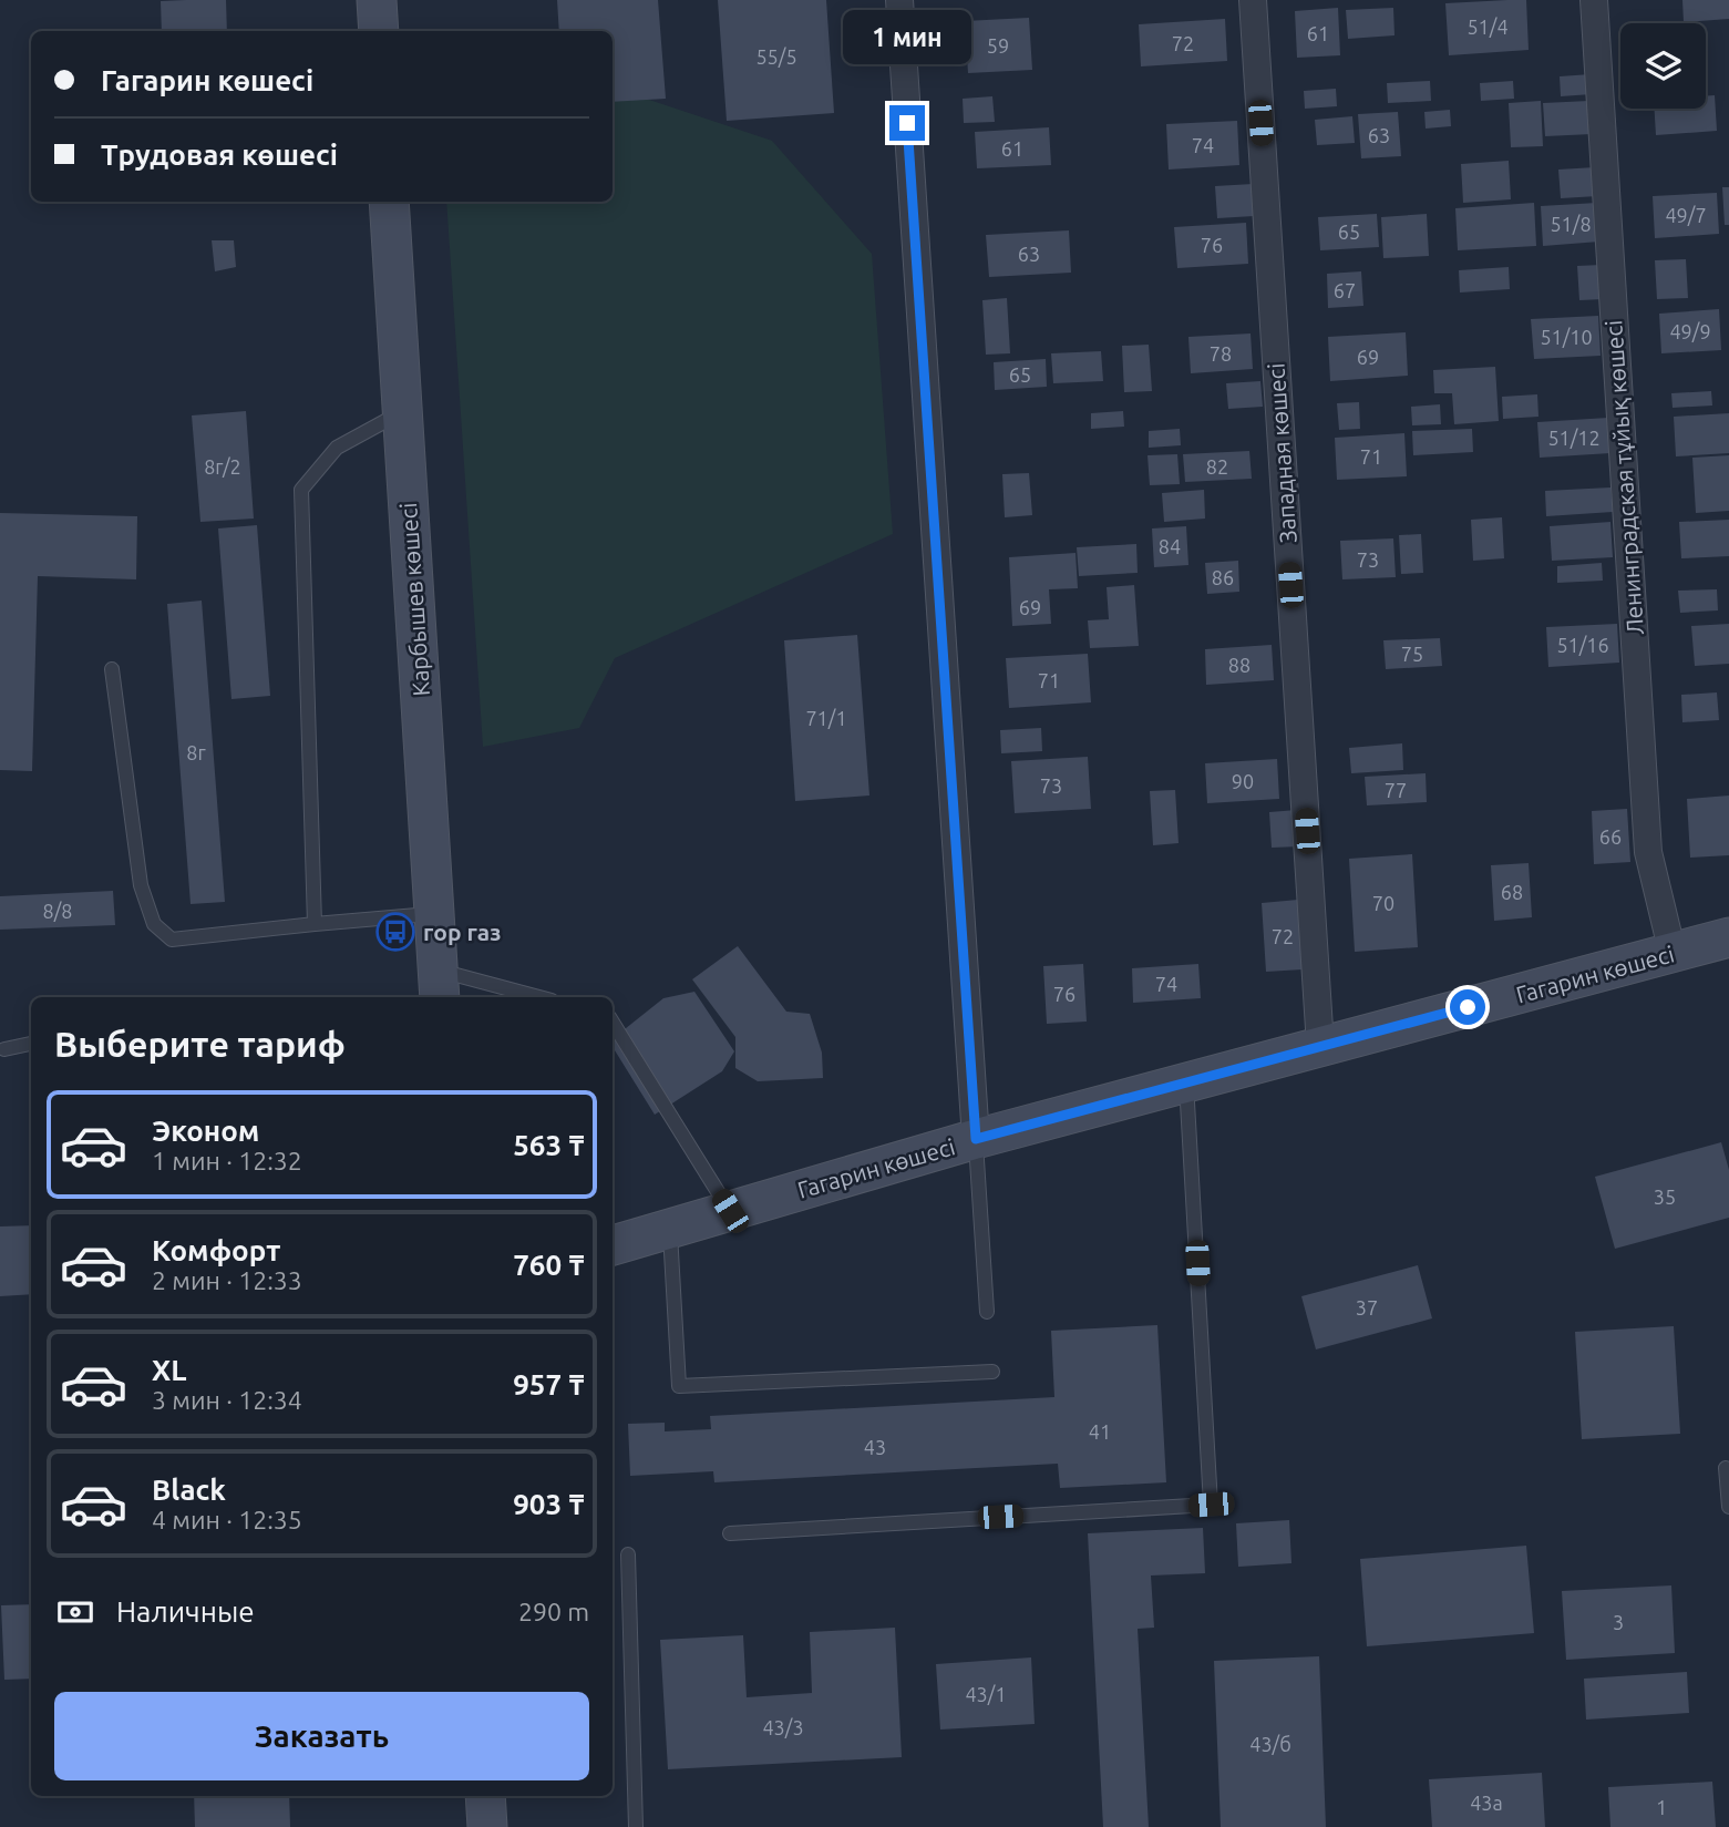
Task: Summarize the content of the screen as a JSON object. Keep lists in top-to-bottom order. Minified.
{"streets":{"street":["Западная көшесі","Ленинградская тұйық көшесі","Карбышев көшесі","Гагарин көшесі"]},"crossings":[["Западная көшесі","Гагарин көшесі"],["Ленинградская тұйық көшесі","Гагарин көшесі"]],"places":{"bus stop":["гор газ"]},"house_numbers":["51/4","61","72","59","55/5","63","74","61","49/7","51/8","65","76","63","67","49/9","51/10","78","69","65","51/12","71","8г/2","82","84","73","86","69","51/16","75","88","71","71/1","8г","90","73","77","66","68","70","8/8","72","74","76","35","37","41","43","3","43/1","43/3","43/б","43а","1"],"page":{"bubble":"1 мин","banner":["Гагарин көшесі","Трудовая көшесі"],"heading":"Выберите тариф","list":[{"name":"Эконом","note":"1 мин · 12:32","value":"563 ₸"},{"name":"Комфорт","note":"2 мин · 12:33","value":"760 ₸"},{"name":"XL","note":"3 мин · 12:34","value":"957 ₸"},{"name":"Black","note":"4 мин · 12:35","value":"903 ₸"}],"pay":["Наличные","290 m"],"buttons":"Заказать"}}
